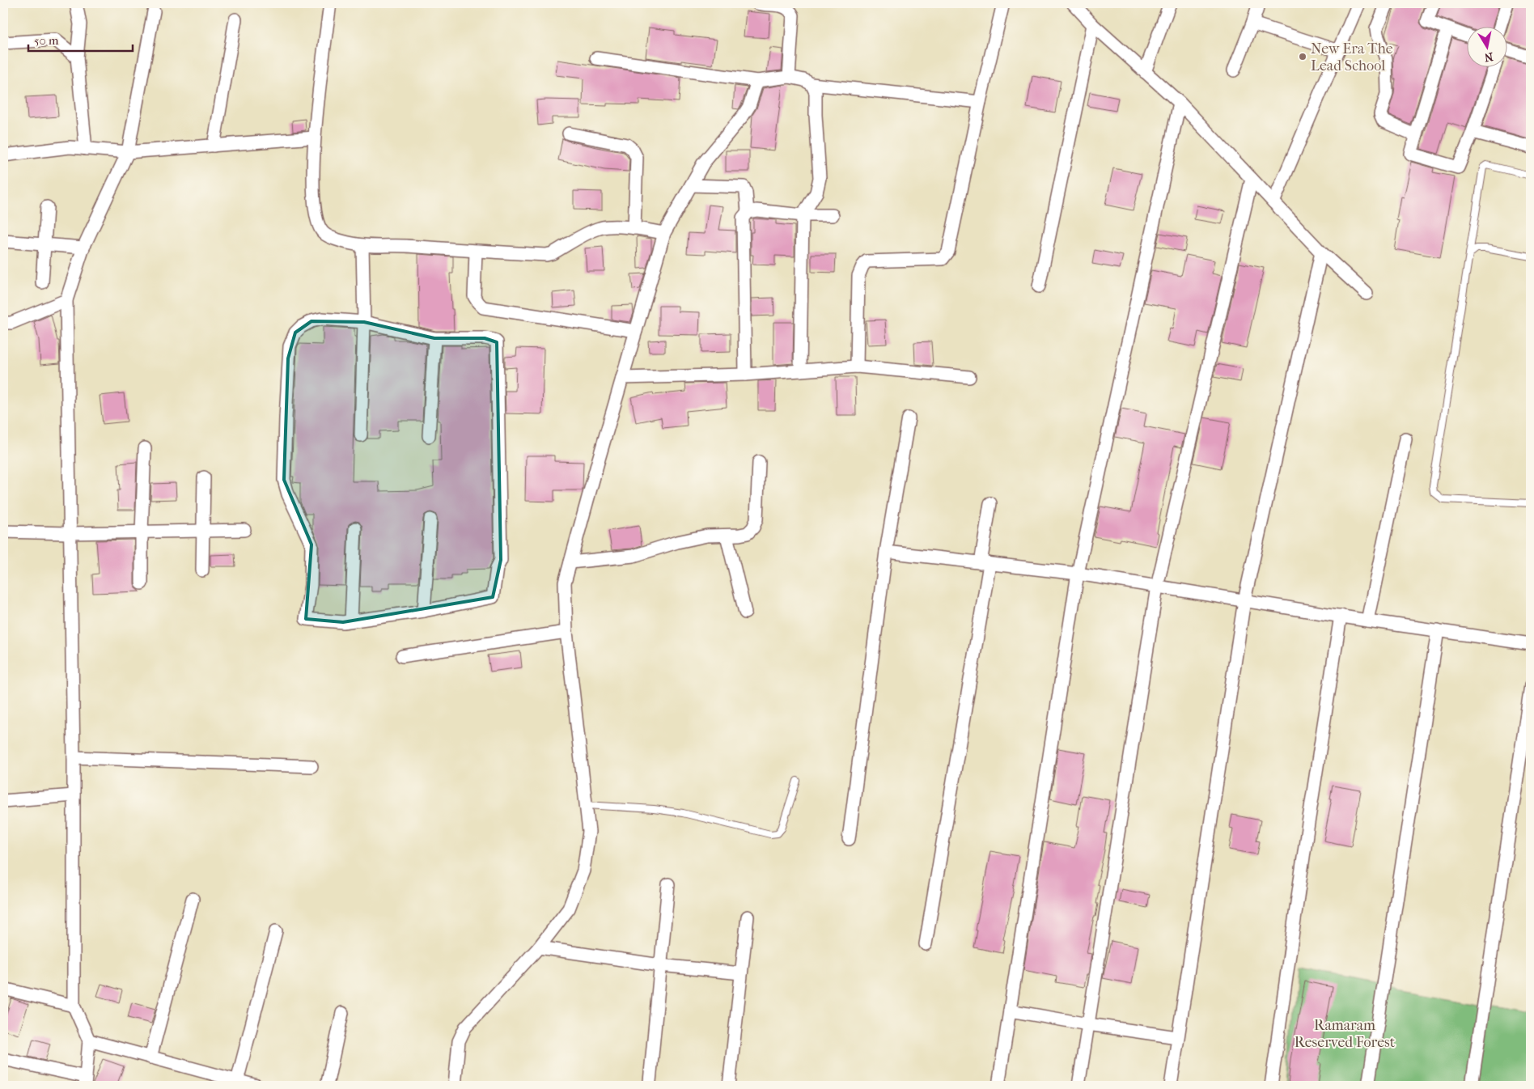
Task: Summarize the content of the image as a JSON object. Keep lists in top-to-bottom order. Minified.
{"parks":["Ramaram Reserved Forest"],"places":["New Era The Lead School"],"scale_bar":"50 m","north":"bottom"}
